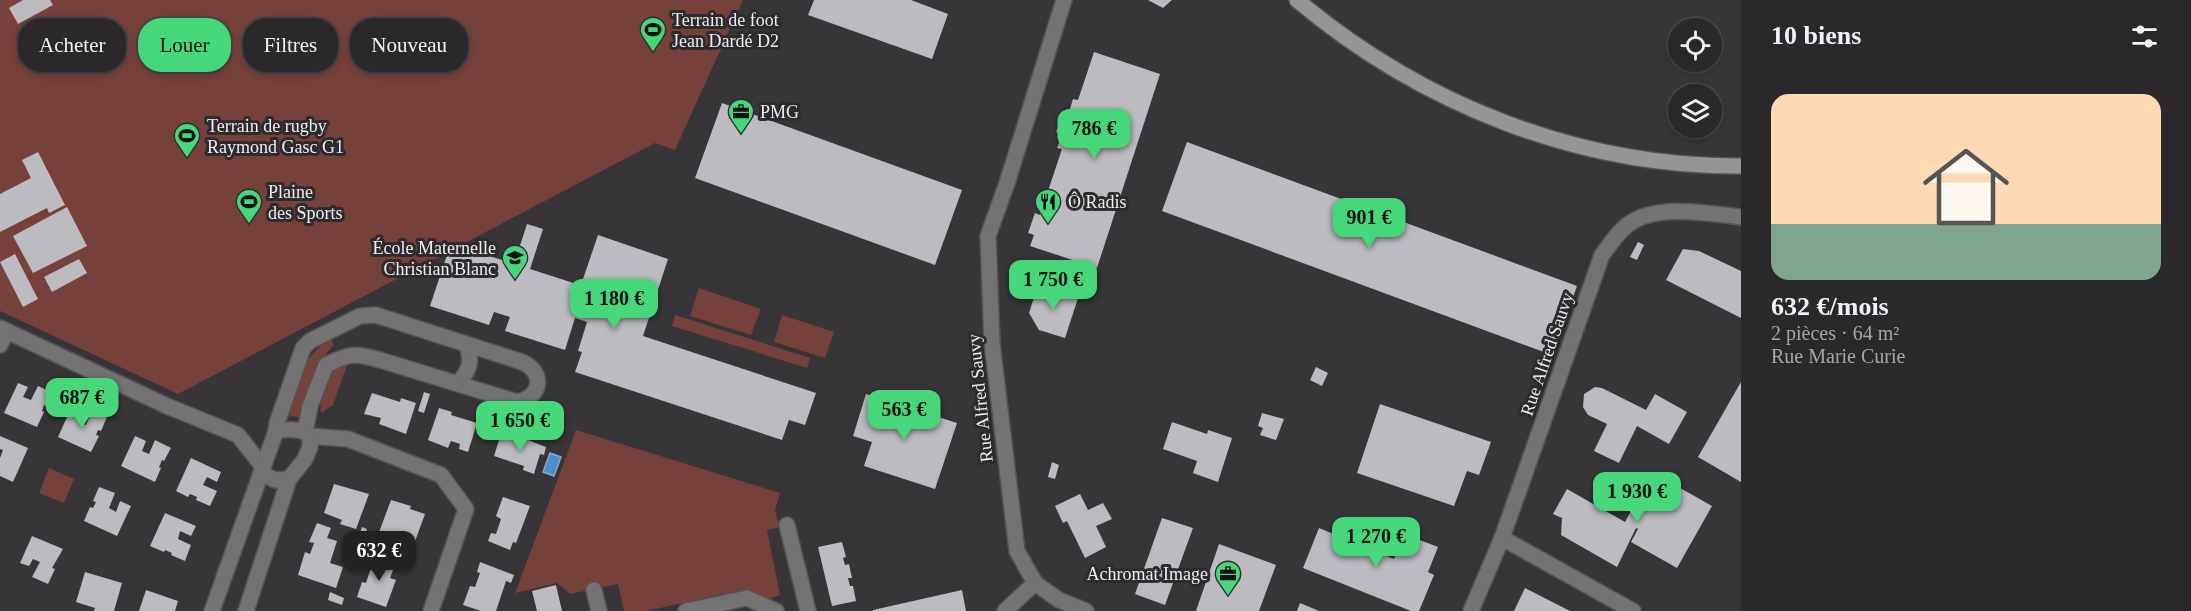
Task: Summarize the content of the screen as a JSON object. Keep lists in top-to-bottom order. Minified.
{"streets":{"street":["Rue Alfred Sauvy"]},"places":{"sports":["Terrain de foot Jean Dardé D2","Terrain de rugby Raymond Gasc G1","Plaine des Sports"],"office":["PMG","Achromat Image"],"restaurant":["Ô Radis"],"school or university":["École Maternelle Christian Blanc"]},"page":{"heading":"10 biens","chip":["Acheter","Louer","Filtres","Nouveau"],"list":[{"name":"632 €/mois","note":"2 pièces · 64 m² · Rue Marie Curie"}],"price":["786 €","901 €","1 750 €","1 180 €","687 €","563 €","1 650 €","1 930 €","1 270 €","632 €"]}}
